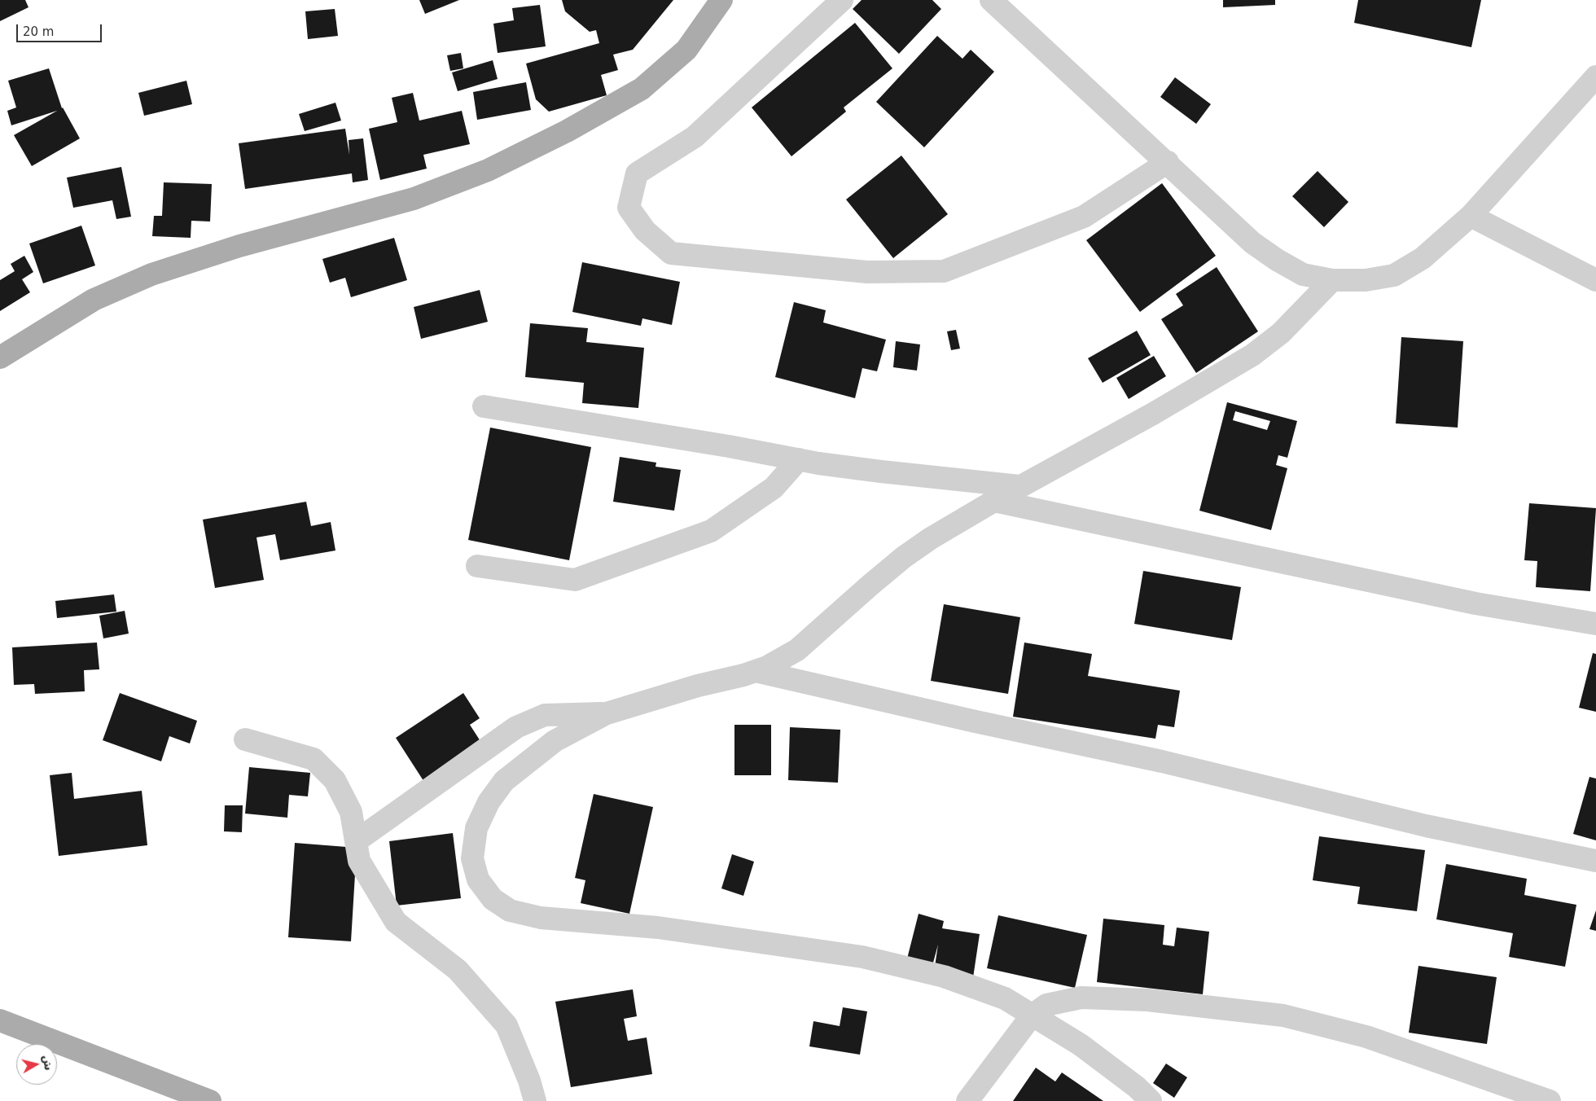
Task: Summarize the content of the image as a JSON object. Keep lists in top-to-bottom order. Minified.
{"scale_bar":"20 m","north":"right"}
